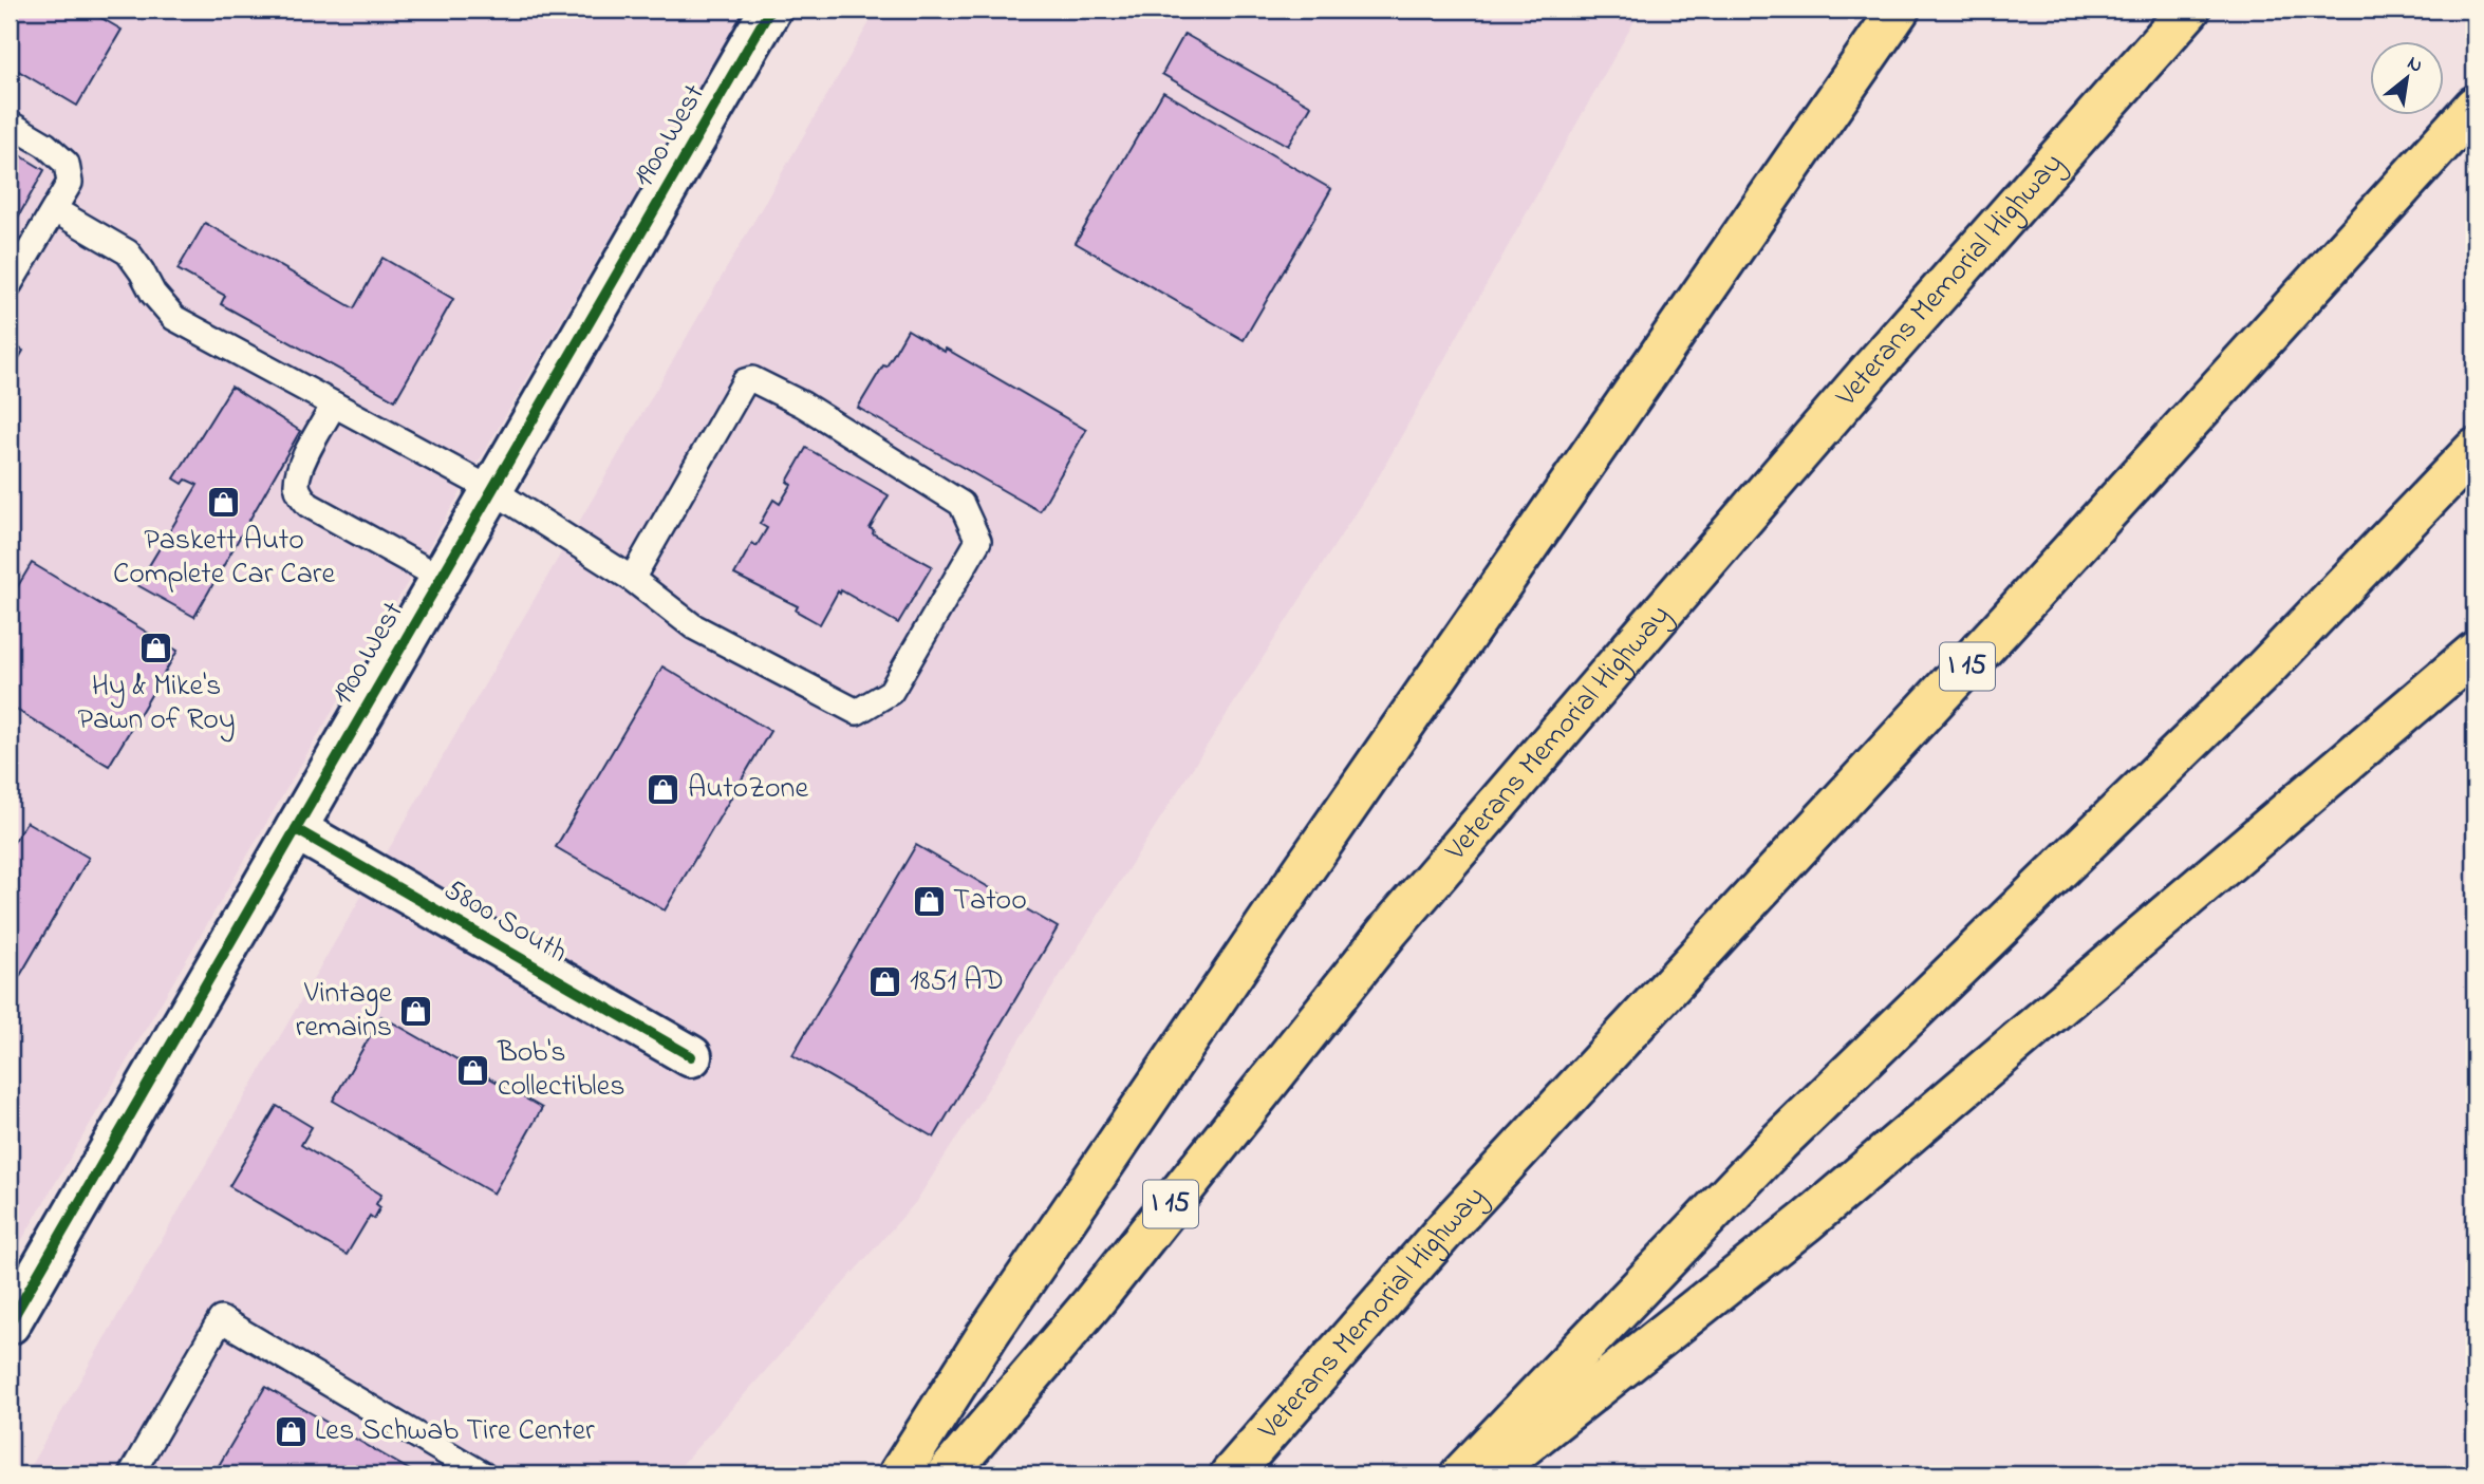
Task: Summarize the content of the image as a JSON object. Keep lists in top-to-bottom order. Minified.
{"streets":{"highway":["Veterans Memorial Highway","I 15"],"main road":["1900 West","5800 South"]},"crossings":[["1900 West","5800 South"]],"places":{"shop":["Paskett Auto Complete Car Care","Hy & Mike's Pawn of Roy","AutoZone","Tatoo","1851 AD","Vintage remains","Bob's collectibles","Les Schwab Tire Center"]},"north":"top right"}
